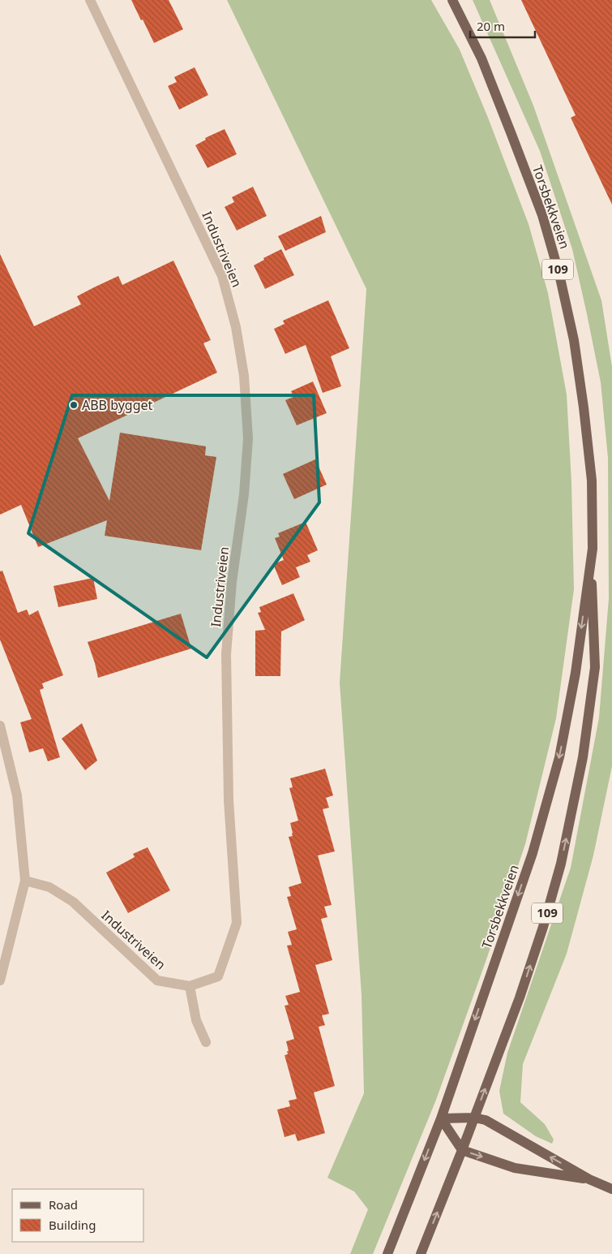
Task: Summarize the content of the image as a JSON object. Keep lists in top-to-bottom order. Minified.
{"streets":{"main road":["Torsbekkveien","109"],"street":["Industriveien"]},"places":["ABB bygget"],"legend":["Road","Building"],"scale_bar":"20 m"}
